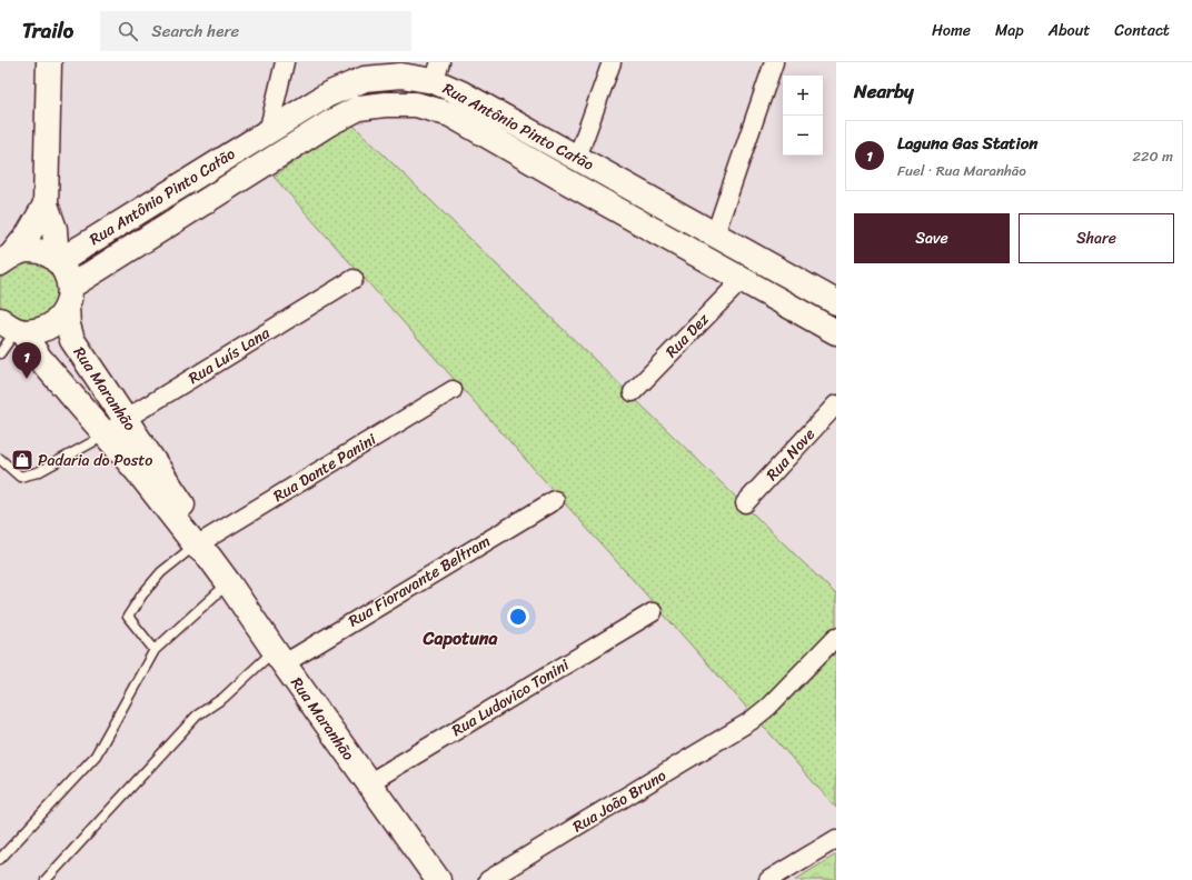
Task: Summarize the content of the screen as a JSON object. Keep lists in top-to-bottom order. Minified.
{"streets":{"main road":["Rua Antônio Pinto Catão","Rua Maranhão"],"street":["Rua Dez","Rua Luís Lana","Rua Nove","Rua Dante Panini","Rua Fioravante Beltram","Rua Ludovico Tonini","Rua João Bruno"]},"crossings":[["Rua Antônio Pinto Catão","Rua Dez"],["Rua Antônio Pinto Catão","Rua Maranhão"],["Rua Luís Lana","Rua Maranhão"],["Rua Maranhão","Rua Dante Panini"],["Rua Maranhão","Rua Fioravante Beltram"],["Rua Maranhão","Rua Ludovico Tonini"]],"districts":["Capotuna"],"places":{"shop":["Padaria do Posto"]},"page":{"header":"Trailo","search":"Search here","nav":["Home","Map","About","Contact"],"heading":"Nearby","map_buttons":["+","−"],"list":[{"mark":"1","name":"Laguna Gas Station","note":"Fuel · Rua Maranhão","value":"220 m"}],"buttons":["Save","Share"],"pins":"1"}}
